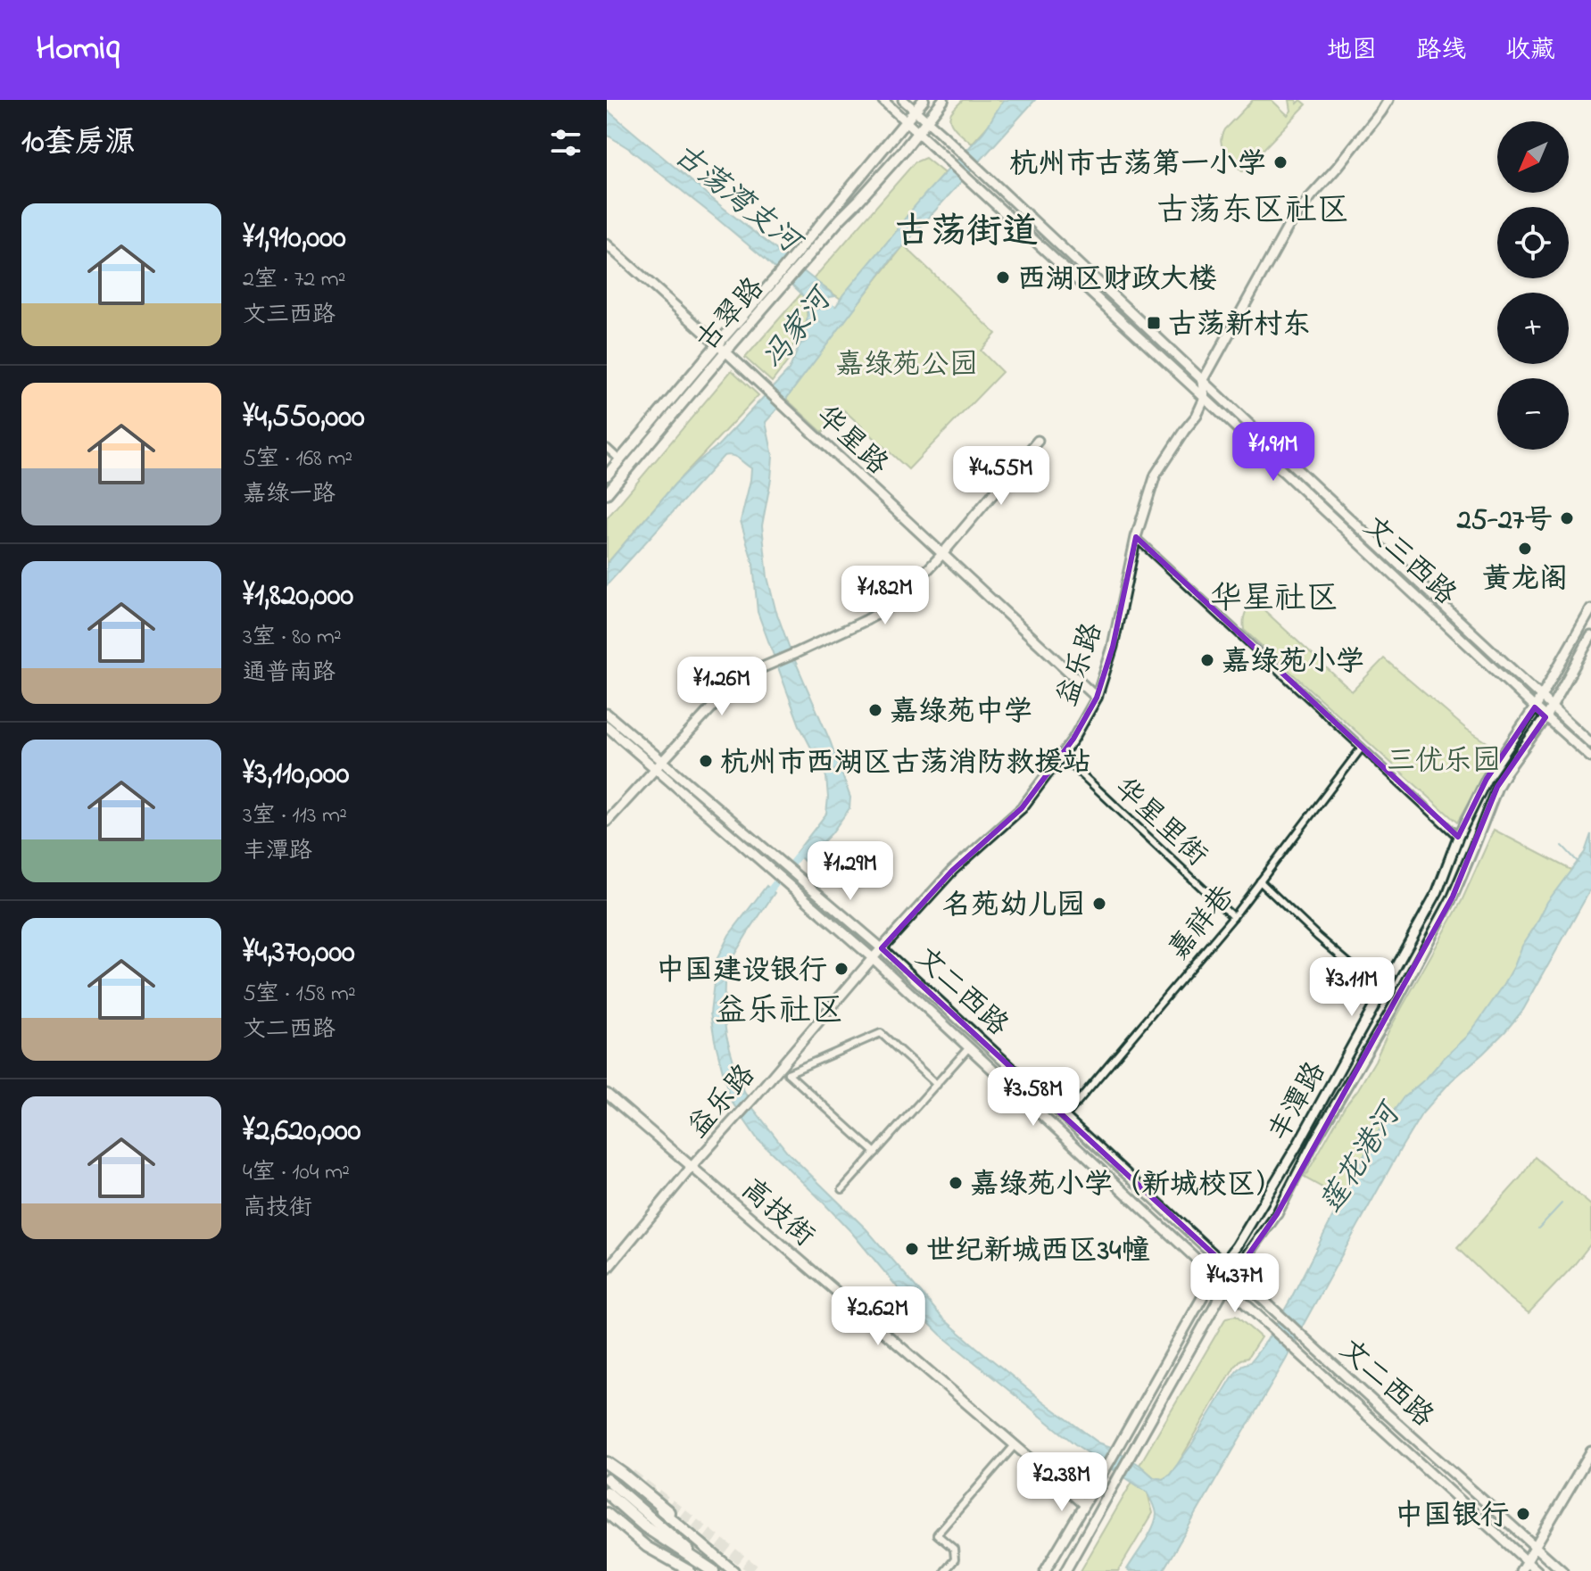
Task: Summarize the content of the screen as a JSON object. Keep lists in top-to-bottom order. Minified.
{"streets":{"main road":["古翠路","华星路","文三西路","益乐路","文二西路","丰潭路","高技街"],"street":["华星里街","嘉祥巷"]},"crossings":[["古翠路","华星路"],["古翠路","文三西路"],["华星路","益乐路"],["文三西路","益乐路"],["文三西路","丰潭路"],["益乐路","华星里街"],["益乐路","文二西路"],["益乐路","高技街"],["华星里街","嘉祥巷"],["嘉祥巷","文二西路"],["文二西路","丰潭路"],["丰潭路","高技街"]],"districts":["古荡东区社区","古荡街道","华星社区","益乐社区"],"water":["古荡湾支河","冯家河","莲花港河"],"parks":["嘉绿苑公园","三优乐园"],"places":{"other":["杭州市古荡第一小学","西湖区财政大楼","25-27号","黄龙阁","嘉绿苑小学","嘉绿苑中学","杭州市西湖区古荡消防救援站","名苑幼儿园","中国建设银行","嘉绿苑小学（新城校区）","世纪新城西区34幢","中国银行"],"transit":["古荡新村东"]},"north":"bottom left","page":{"header":"Homiq","nav":["地图","路线","收藏"],"heading":"10套房源","map_buttons":["+","−"],"list":[{"name":"¥1,910,000","note":"2室 · 72 m² · 文三西路"},{"name":"¥4,550,000","note":"5室 · 168 m² · 嘉绿一路"},{"name":"¥1,820,000","note":"3室 · 80 m² · 通普南路"},{"name":"¥3,110,000","note":"3室 · 113 m² · 丰潭路"},{"name":"¥4,370,000","note":"5室 · 158 m² · 文二西路"},{"name":"¥2,620,000","note":"4室 · 104 m² · 高技街"}],"price":["¥1.91M","¥4.55M","¥1.82M","¥1.26M","¥1.29M","¥3.11M","¥3.58M","¥4.37M","¥2.62M","¥2.38M"]}}
